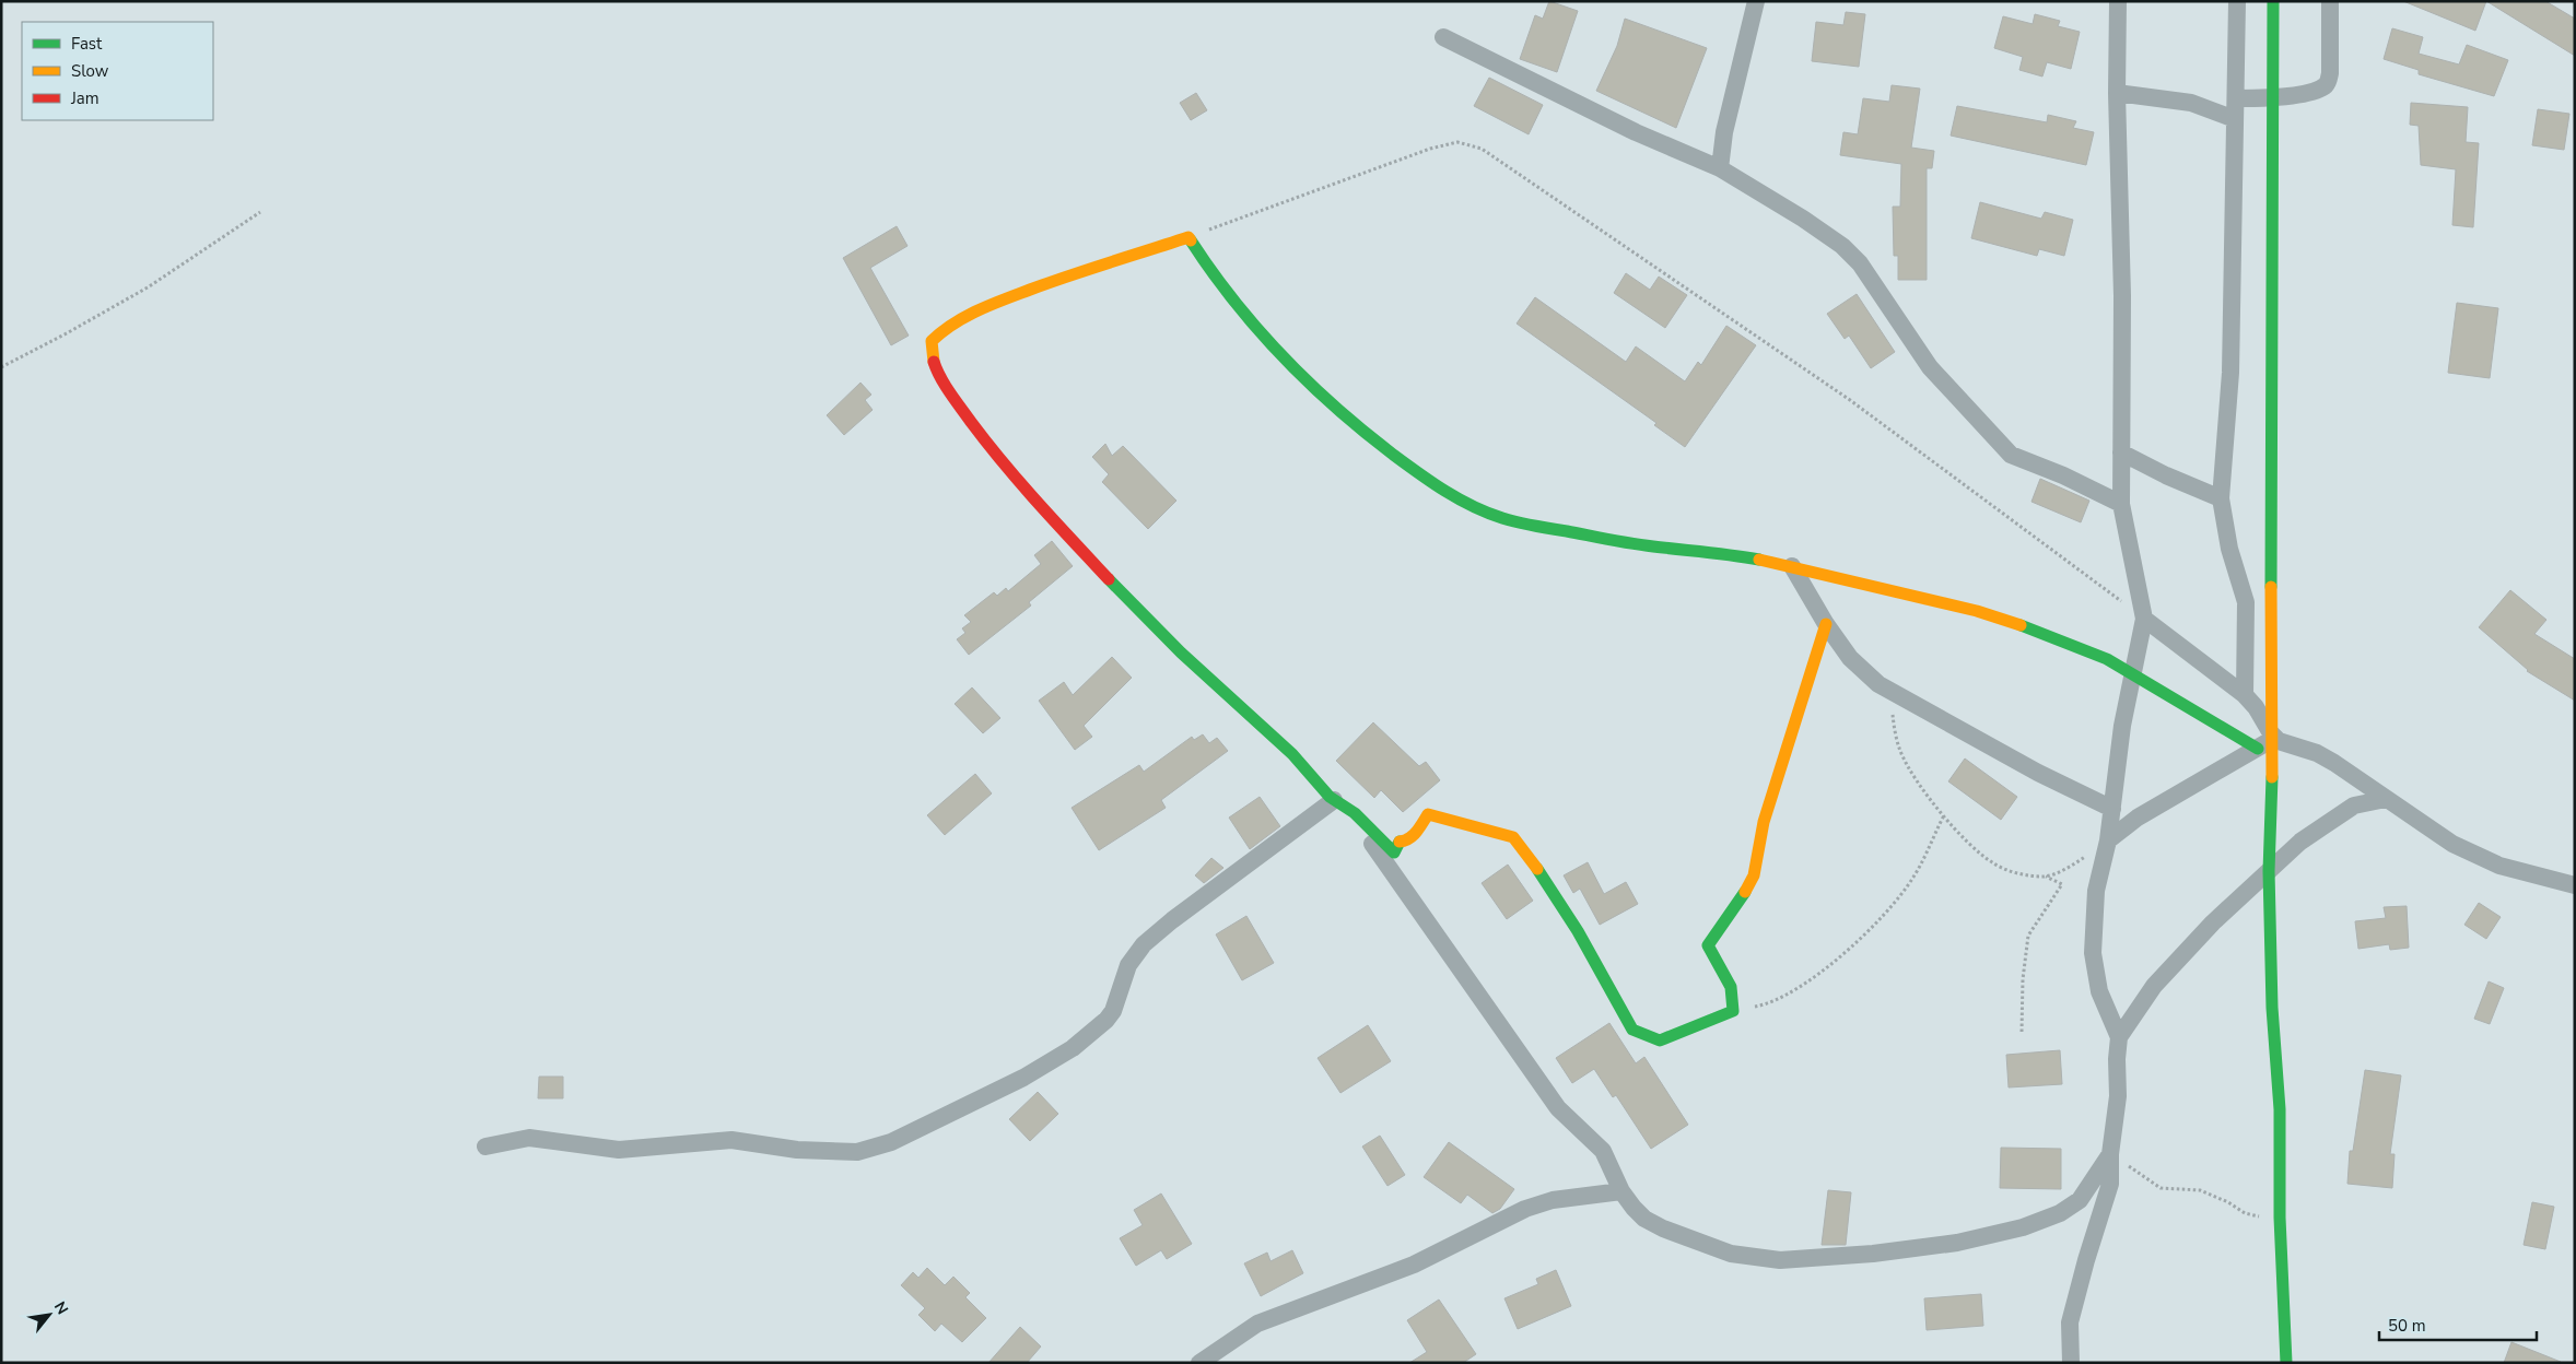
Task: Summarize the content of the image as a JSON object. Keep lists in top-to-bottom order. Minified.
{"legend":["Fast","Slow","Jam"],"scale_bar":"50 m","north":"top right"}
